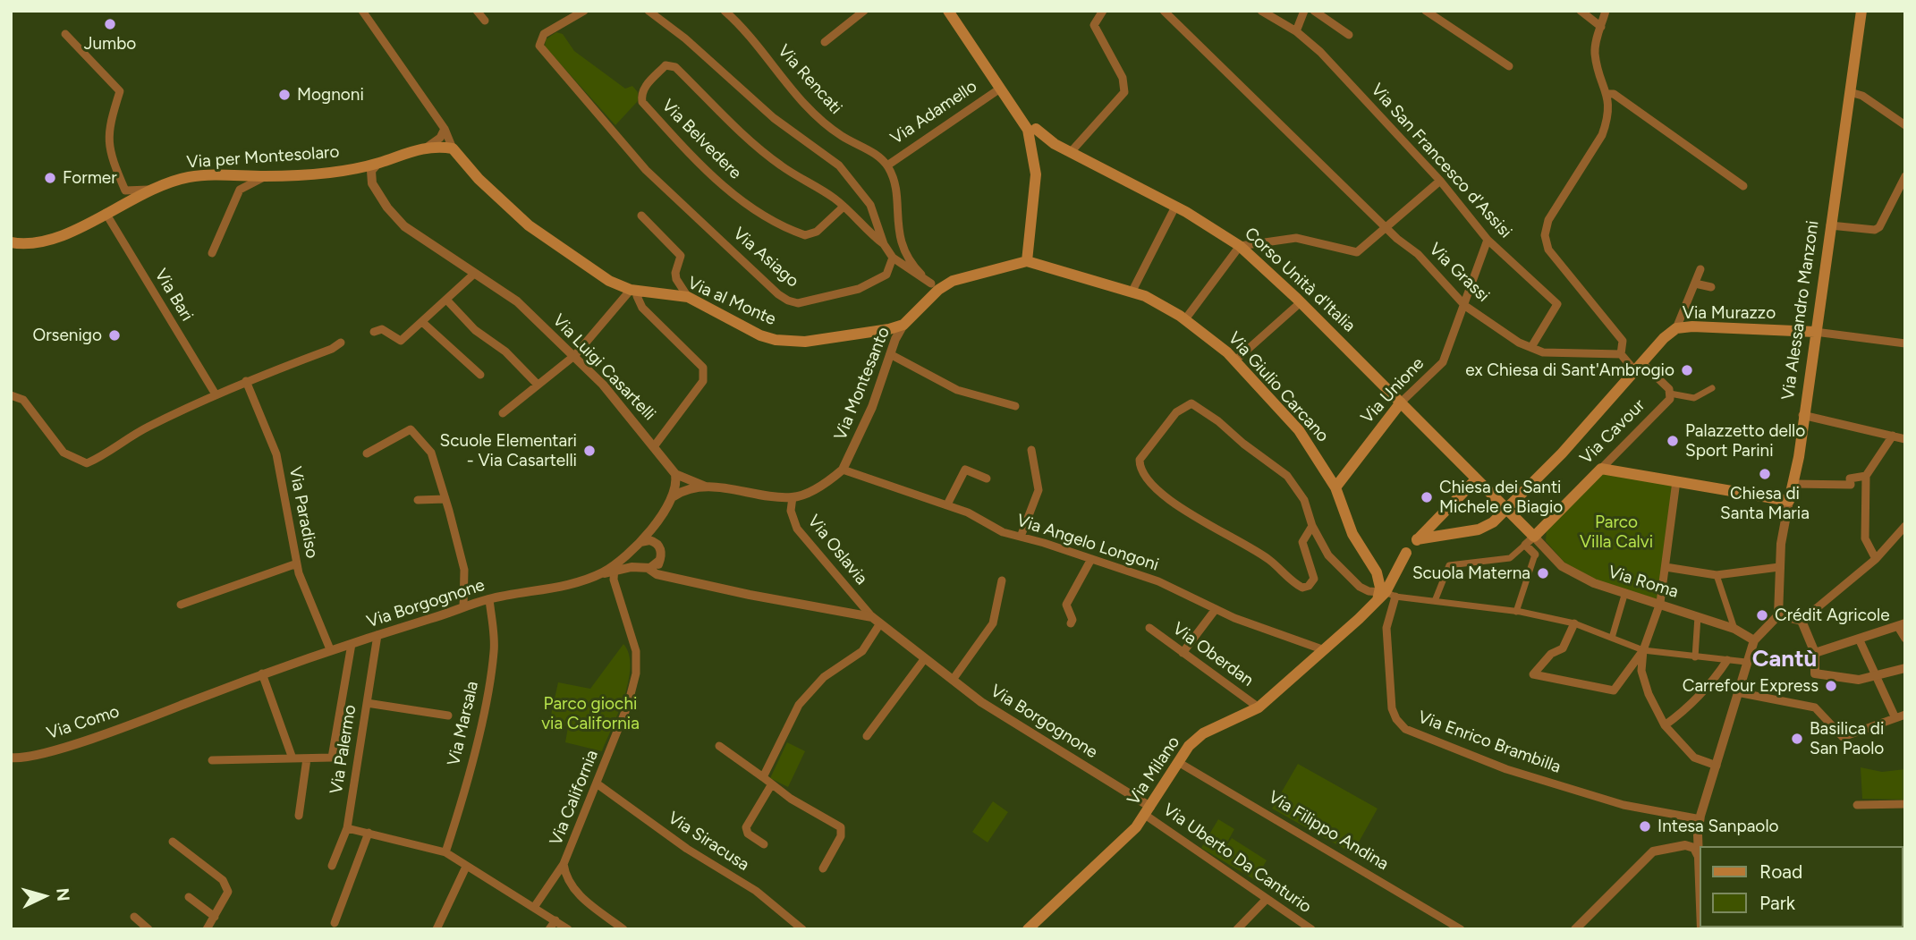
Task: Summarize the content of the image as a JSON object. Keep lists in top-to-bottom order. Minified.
{"streets":{"main road":["Via per Montesolaro","Corso Unità d'Italia","Via al Monte","Via Alessandro Manzoni","Via Murazzo","Via Giulio Carcano","Via Unione","Via Cavour","Via Milano"],"street":["Via Rencati","Via Adamello","Via Belvedere","Via San Francesco d'Assisi","Via Asiago","Via Grassi","Via Bari","Via Luigi Casartelli","Via Montesanto","Via Paradiso","Via Angelo Longoni","Via Oslavia","Via Roma","Via Borgognone","Via Oberdan","Via Como","Via Marsala","Via Enrico Brambilla","Via Palermo","Via California","Via Filippo Andina","Via Siracusa","Via Uberto Da Canturio"]},"crossings":[["Via Rencati","Via Adamello"],["Via per Montesolaro","Via Bari"],["Via per Montesolaro","Via al Monte"],["Via San Francesco d'Assisi","Via Grassi"],["Via San Francesco d'Assisi","Via Unione"],["Via Grassi","Via Unione"],["Via Grassi","Via Cavour"],["Corso Unità d'Italia","Via Unione"],["Corso Unità d'Italia","Via Cavour"],["Corso Unità d'Italia","Via Roma"],["Via al Monte","Via Montesanto"],["Via al Monte","Via Giulio Carcano"],["Via Alessandro Manzoni","Via Murazzo"],["Via Murazzo","Via Cavour"],["Via Montesanto","Via Angelo Longoni"],["Via Giulio Carcano","Via Unione"],["Via Cavour","Via Roma"],["Via Paradiso","Via Borgognone"],["Via Angelo Longoni","Via Milano"],["Via Oslavia","Via Borgognone"],["Via Borgognone","Via Como"],["Via Borgognone","Via Marsala"],["Via Borgognone","Via Palermo"],["Via Borgognone","Via Milano"],["Via Borgognone","Via California"],["Via Borgognone","Via Uberto Da Canturio"],["Via Oberdan","Via Milano"],["Via Enrico Brambilla","Via Milano"],["Via Milano","Via Filippo Andina"],["Via Milano","Via Uberto Da Canturio"],["Via California","Via Siracusa"]],"districts":["Cantù"],"parks":["Parco Villa Calvi","Parco giochi via California"],"places":["Jumbo","Mognoni","Former","Orsenigo","ex Chiesa di Sant'Ambrogio","Palazzetto dello Sport Parini","Scuole Elementari - Via Casartelli","Chiesa di Santa Maria","Chiesa dei Santi Michele e Biagio","Scuola Materna","Crédit Agricole","Carrefour Express","Basilica di San Paolo","Intesa Sanpaolo"],"legend":["Road","Park"],"north":"right"}
